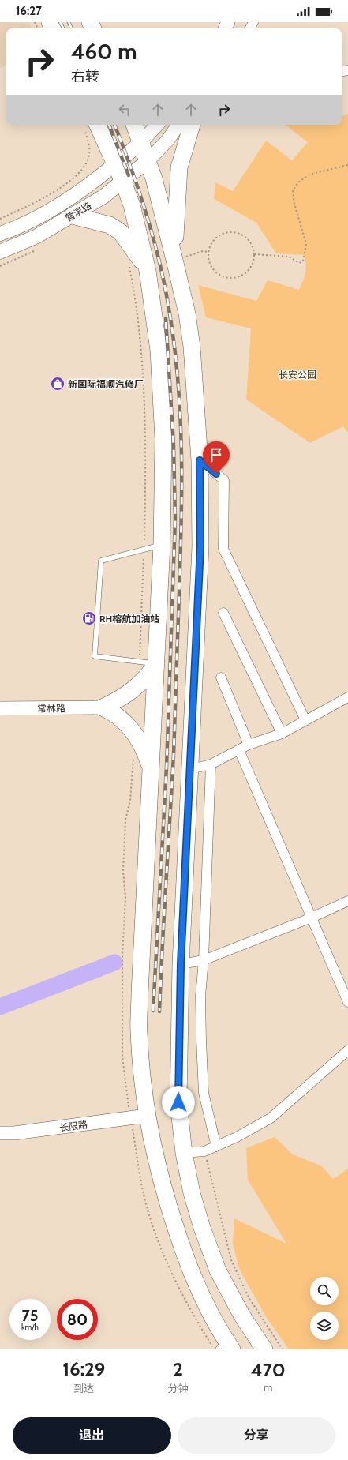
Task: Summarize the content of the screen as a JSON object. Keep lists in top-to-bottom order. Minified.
{"streets":{"main road":["营滨路"],"street":["常林路","长限路"]},"parks":["长安公园"],"places":{"shop":["新国际福顺汽修厂"],"fuel station":["RH榕航加油站"]},"page":{"status":"16:27","turn":["460 m","右转"],"speed":"75 km/h","limit":"80","eta":["16:29","到达","2","分钟","470","m"],"buttons":["退出","分享"]}}
